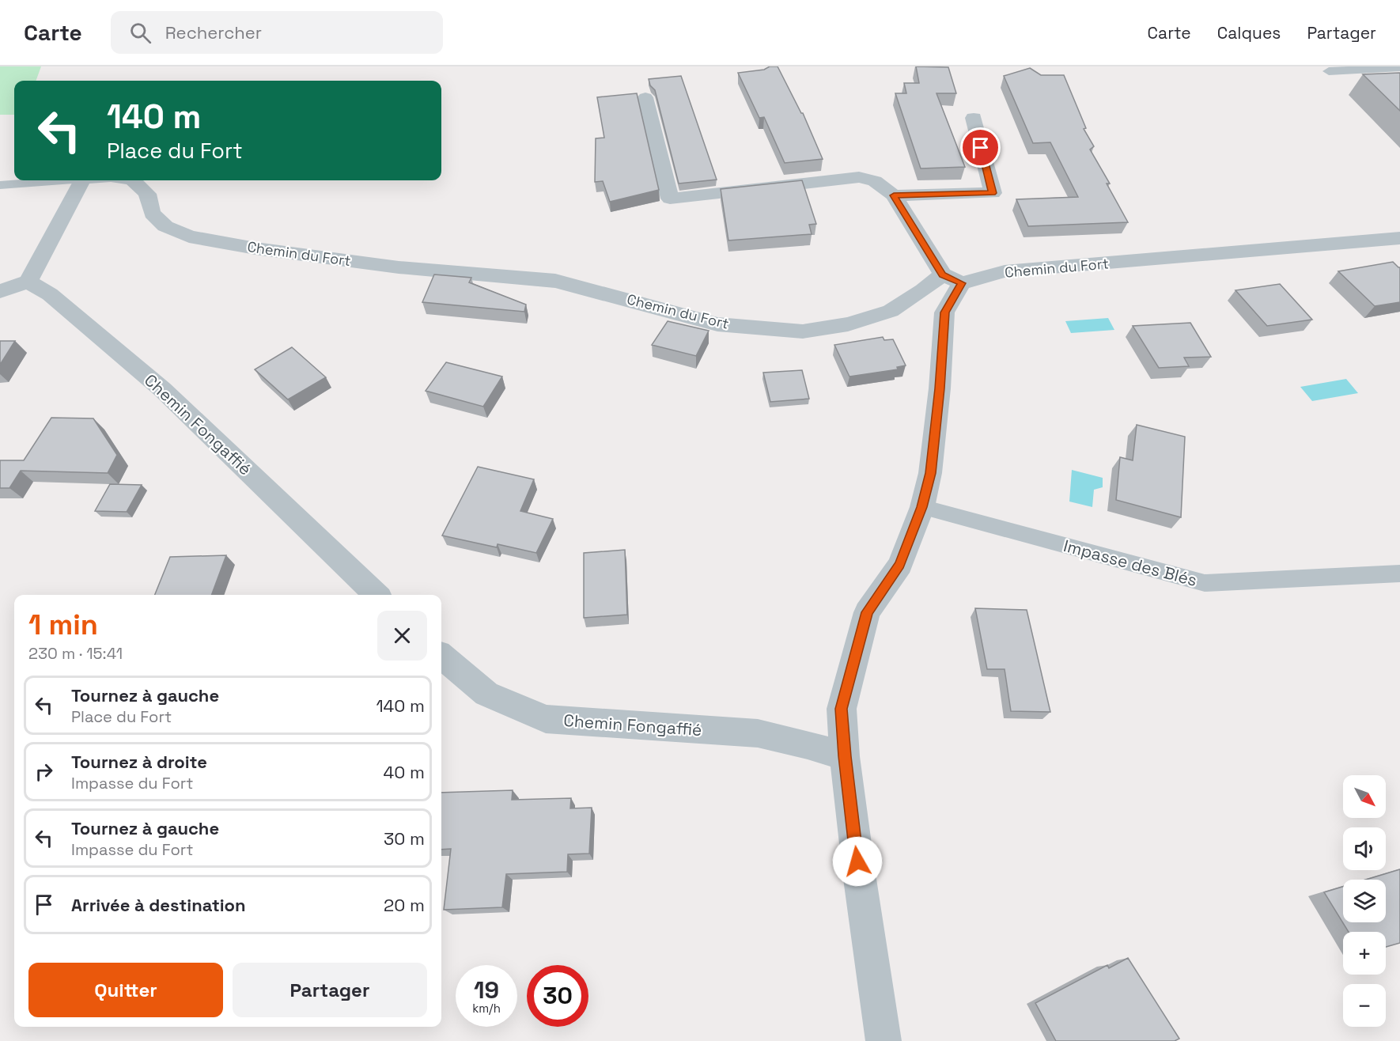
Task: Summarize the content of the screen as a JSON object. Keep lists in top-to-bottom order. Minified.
{"streets":{"street":["Chemin du Fort","Chemin Fongaffié"],"lane":["Impasse des Blés"]},"north":"bottom right","page":{"header":"Carte","search":"Rechercher","nav":["Carte","Calques","Partager"],"turn":["140 m","Place du Fort"],"heading":["1 min","230 m · 15:41"],"list":[{"name":"Tournez à gauche","note":"Place du Fort","value":"140 m"},{"name":"Tournez à droite","note":"Impasse du Fort","value":"40 m"},{"name":"Tournez à gauche","note":"Impasse du Fort","value":"30 m"},{"name":"Arrivée à destination","value":"20 m"}],"map_buttons":["+","−"],"buttons":["Quitter","Partager"],"speed":"19 km/h","limit":"30"}}
